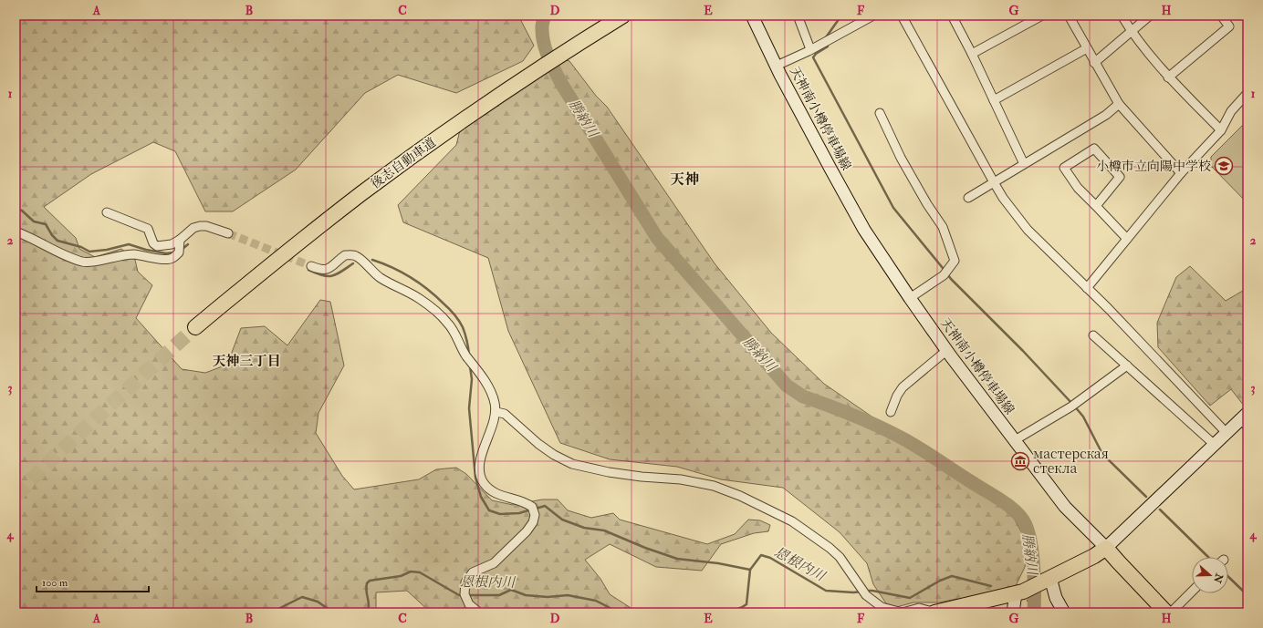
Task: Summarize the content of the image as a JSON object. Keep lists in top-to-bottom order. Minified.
{"streets":{"highway":["後志自動車道"],"main road":["天神南小樽停車場線"]},"districts":["天神","天神三丁目"],"water":["勝納川","恩根内川"],"places":{"school or university":["小樽市立向陽中学校"],"museum":["мастерская стекла"]},"scale_bar":"100 m","north":"right","grid":{"columns":["A","B","C","D","E","F","G","H"],"rows":["1","2","3","4"]}}
